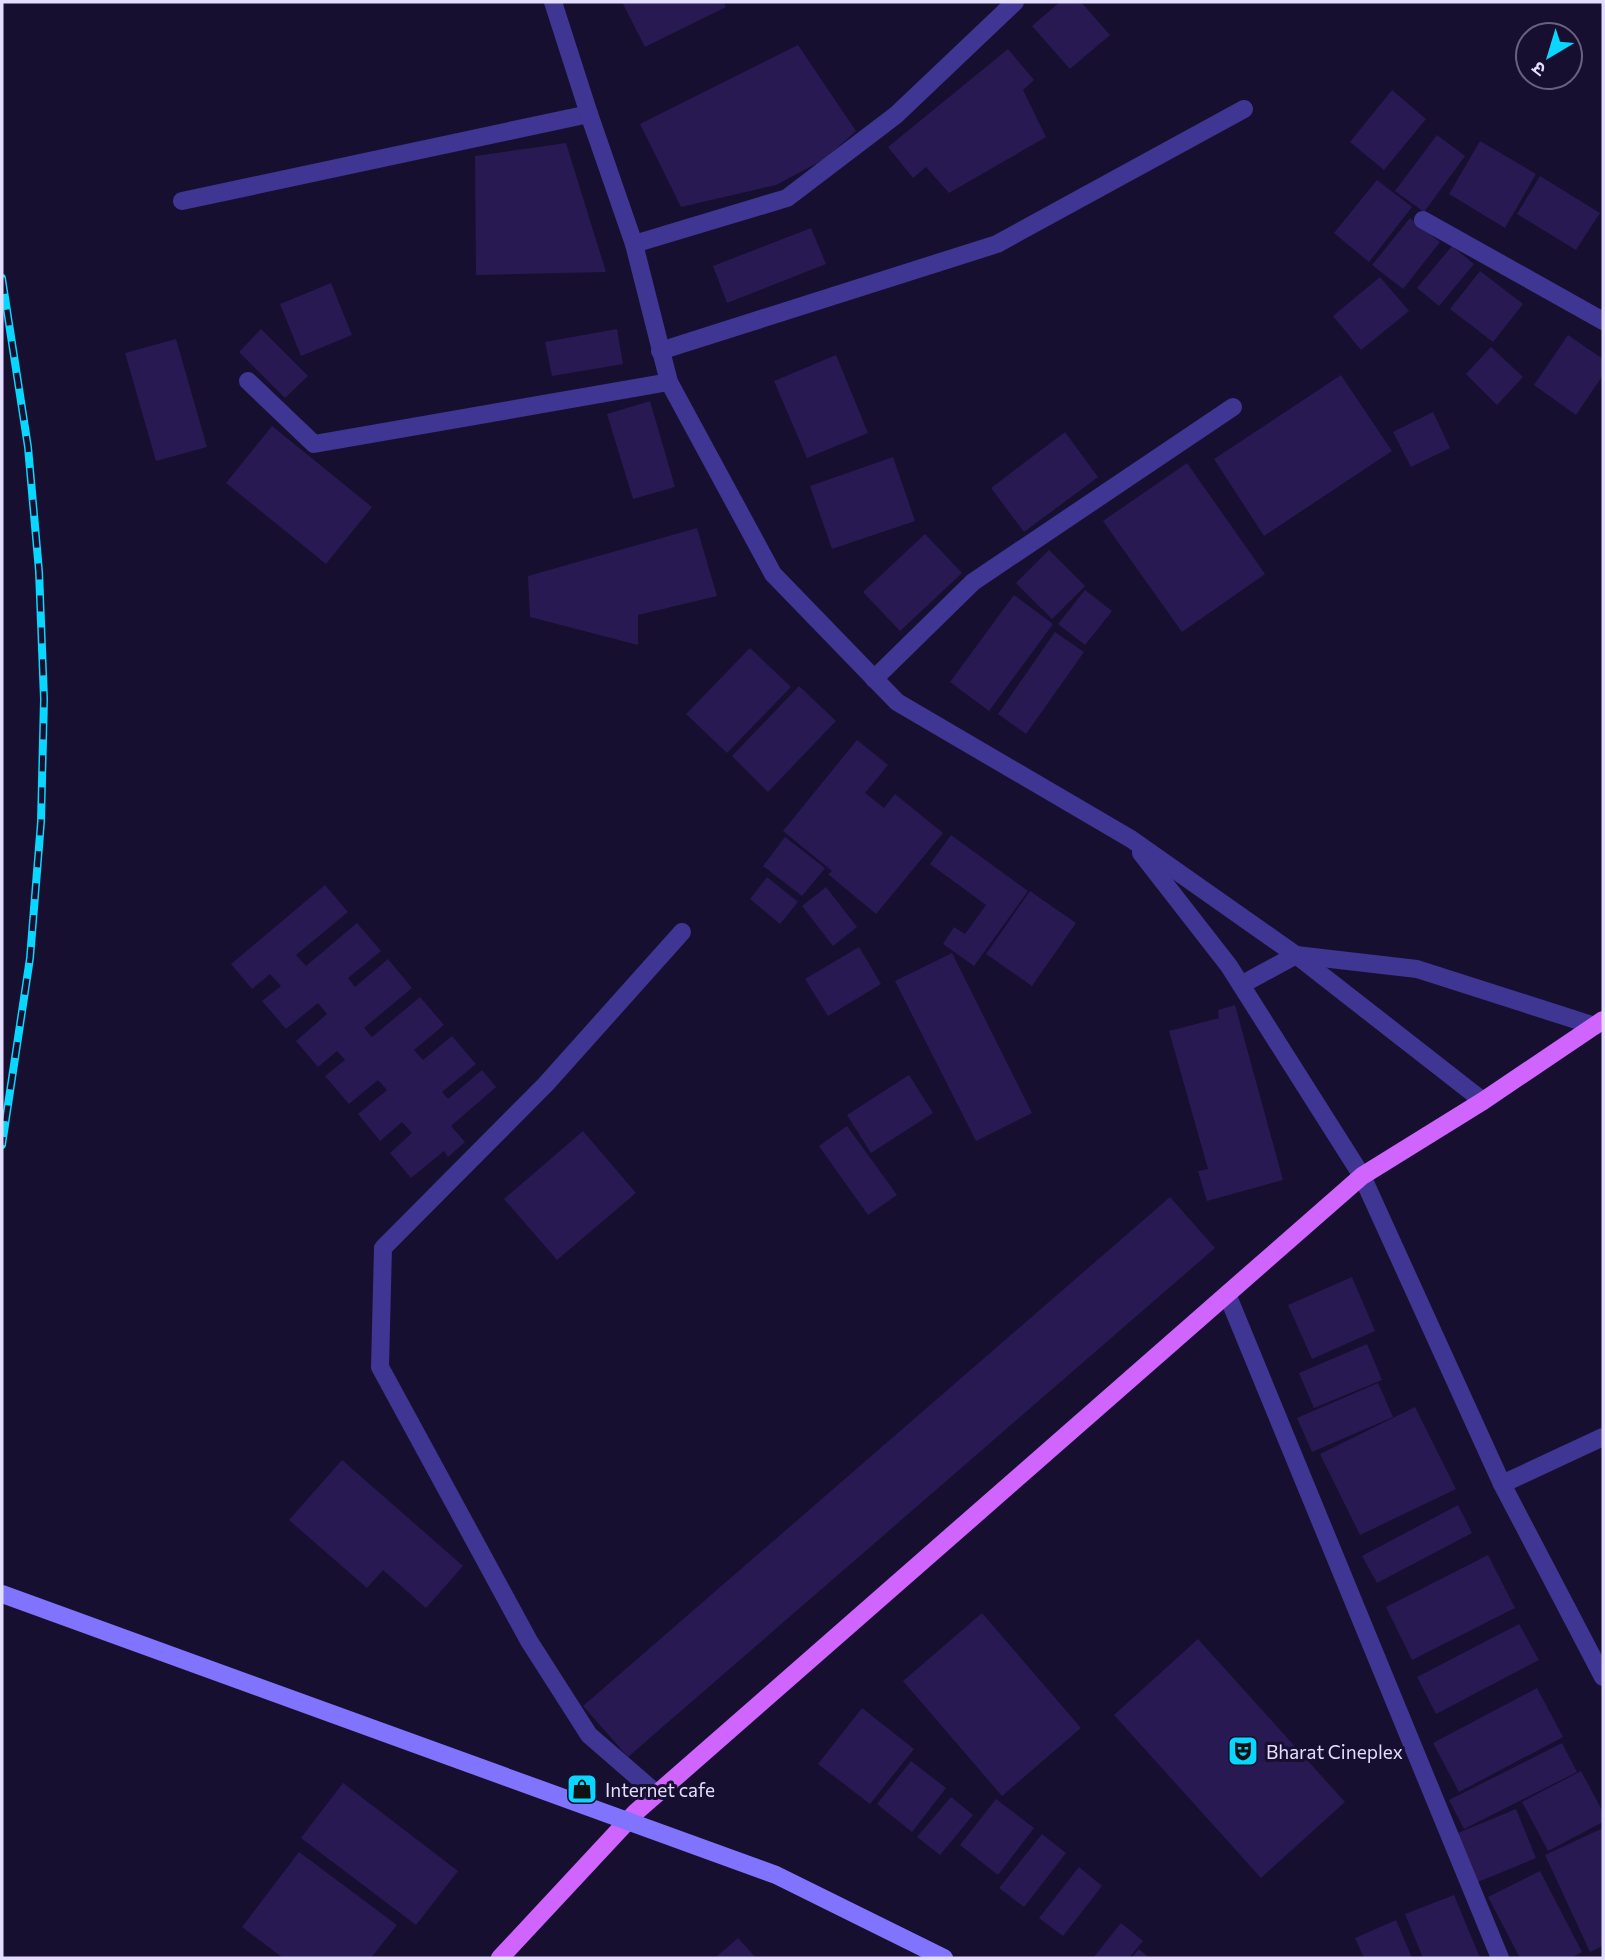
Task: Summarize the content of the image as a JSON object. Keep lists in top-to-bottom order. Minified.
{"places":{"theatre":["Bharat Cineplex"],"shop":["Internet cafe"]},"north":"bottom left"}
